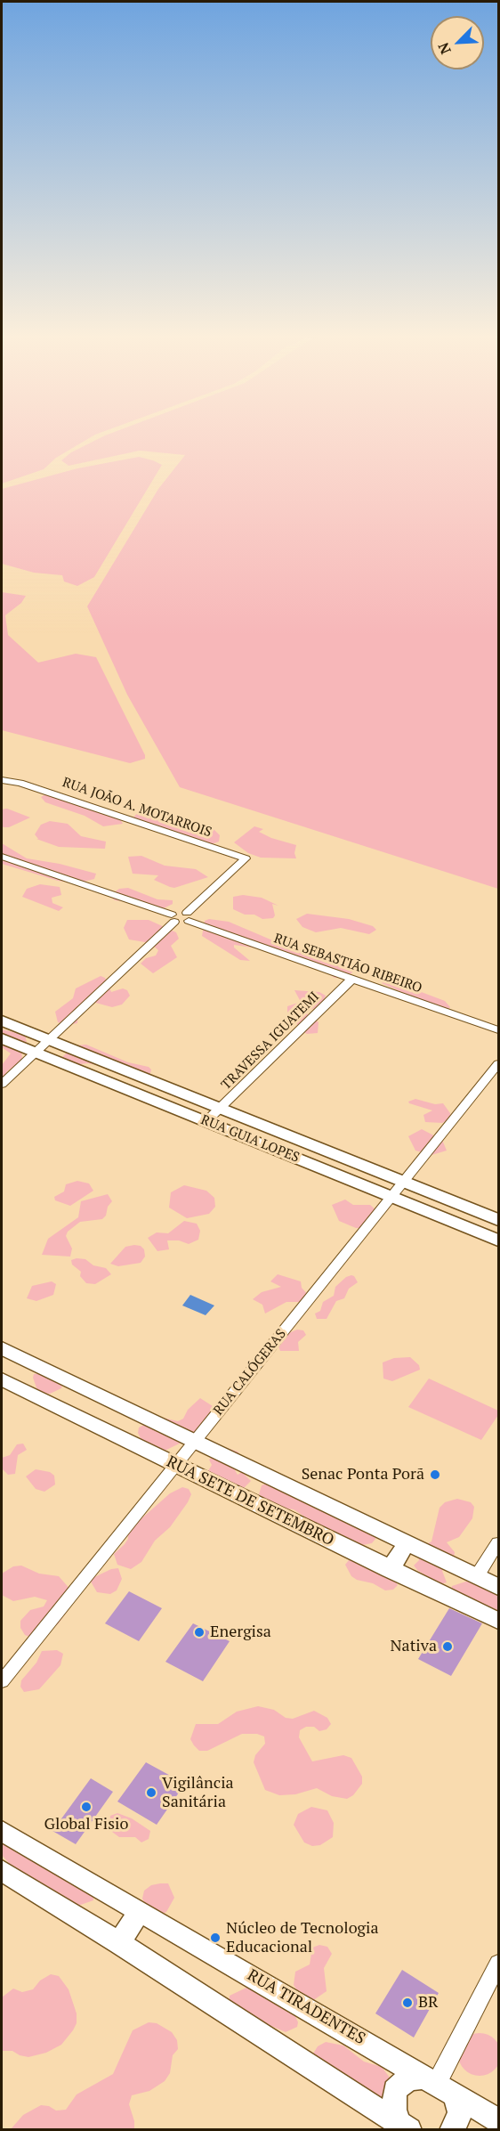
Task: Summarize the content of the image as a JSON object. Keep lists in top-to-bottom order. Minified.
{"streets":{"main road":["RUA GUIA LOPES","RUA SETE DE SETEMBRO","RUA TIRADENTES"],"street":["RUA JOÃO A. MOTARROIS","RUA SEBASTIÃO RIBEIRO","TRAVESSA IGUATEMI","RUA CALÓGERAS"]},"crossings":[["RUA JOÃO A. MOTARROIS","RUA SEBASTIÃO RIBEIRO"],["RUA SEBASTIÃO RIBEIRO","TRAVESSA IGUATEMI"],["TRAVESSA IGUATEMI","RUA GUIA LOPES"],["RUA GUIA LOPES","RUA CALÓGERAS"],["RUA CALÓGERAS","RUA SETE DE SETEMBRO"]],"places":["Senac Ponta Porã","Energisa","Nativa","Vigilância Sanitária","Global Fisio","Núcleo de Tecnologia Educacional","BR"],"north":"bottom left"}
